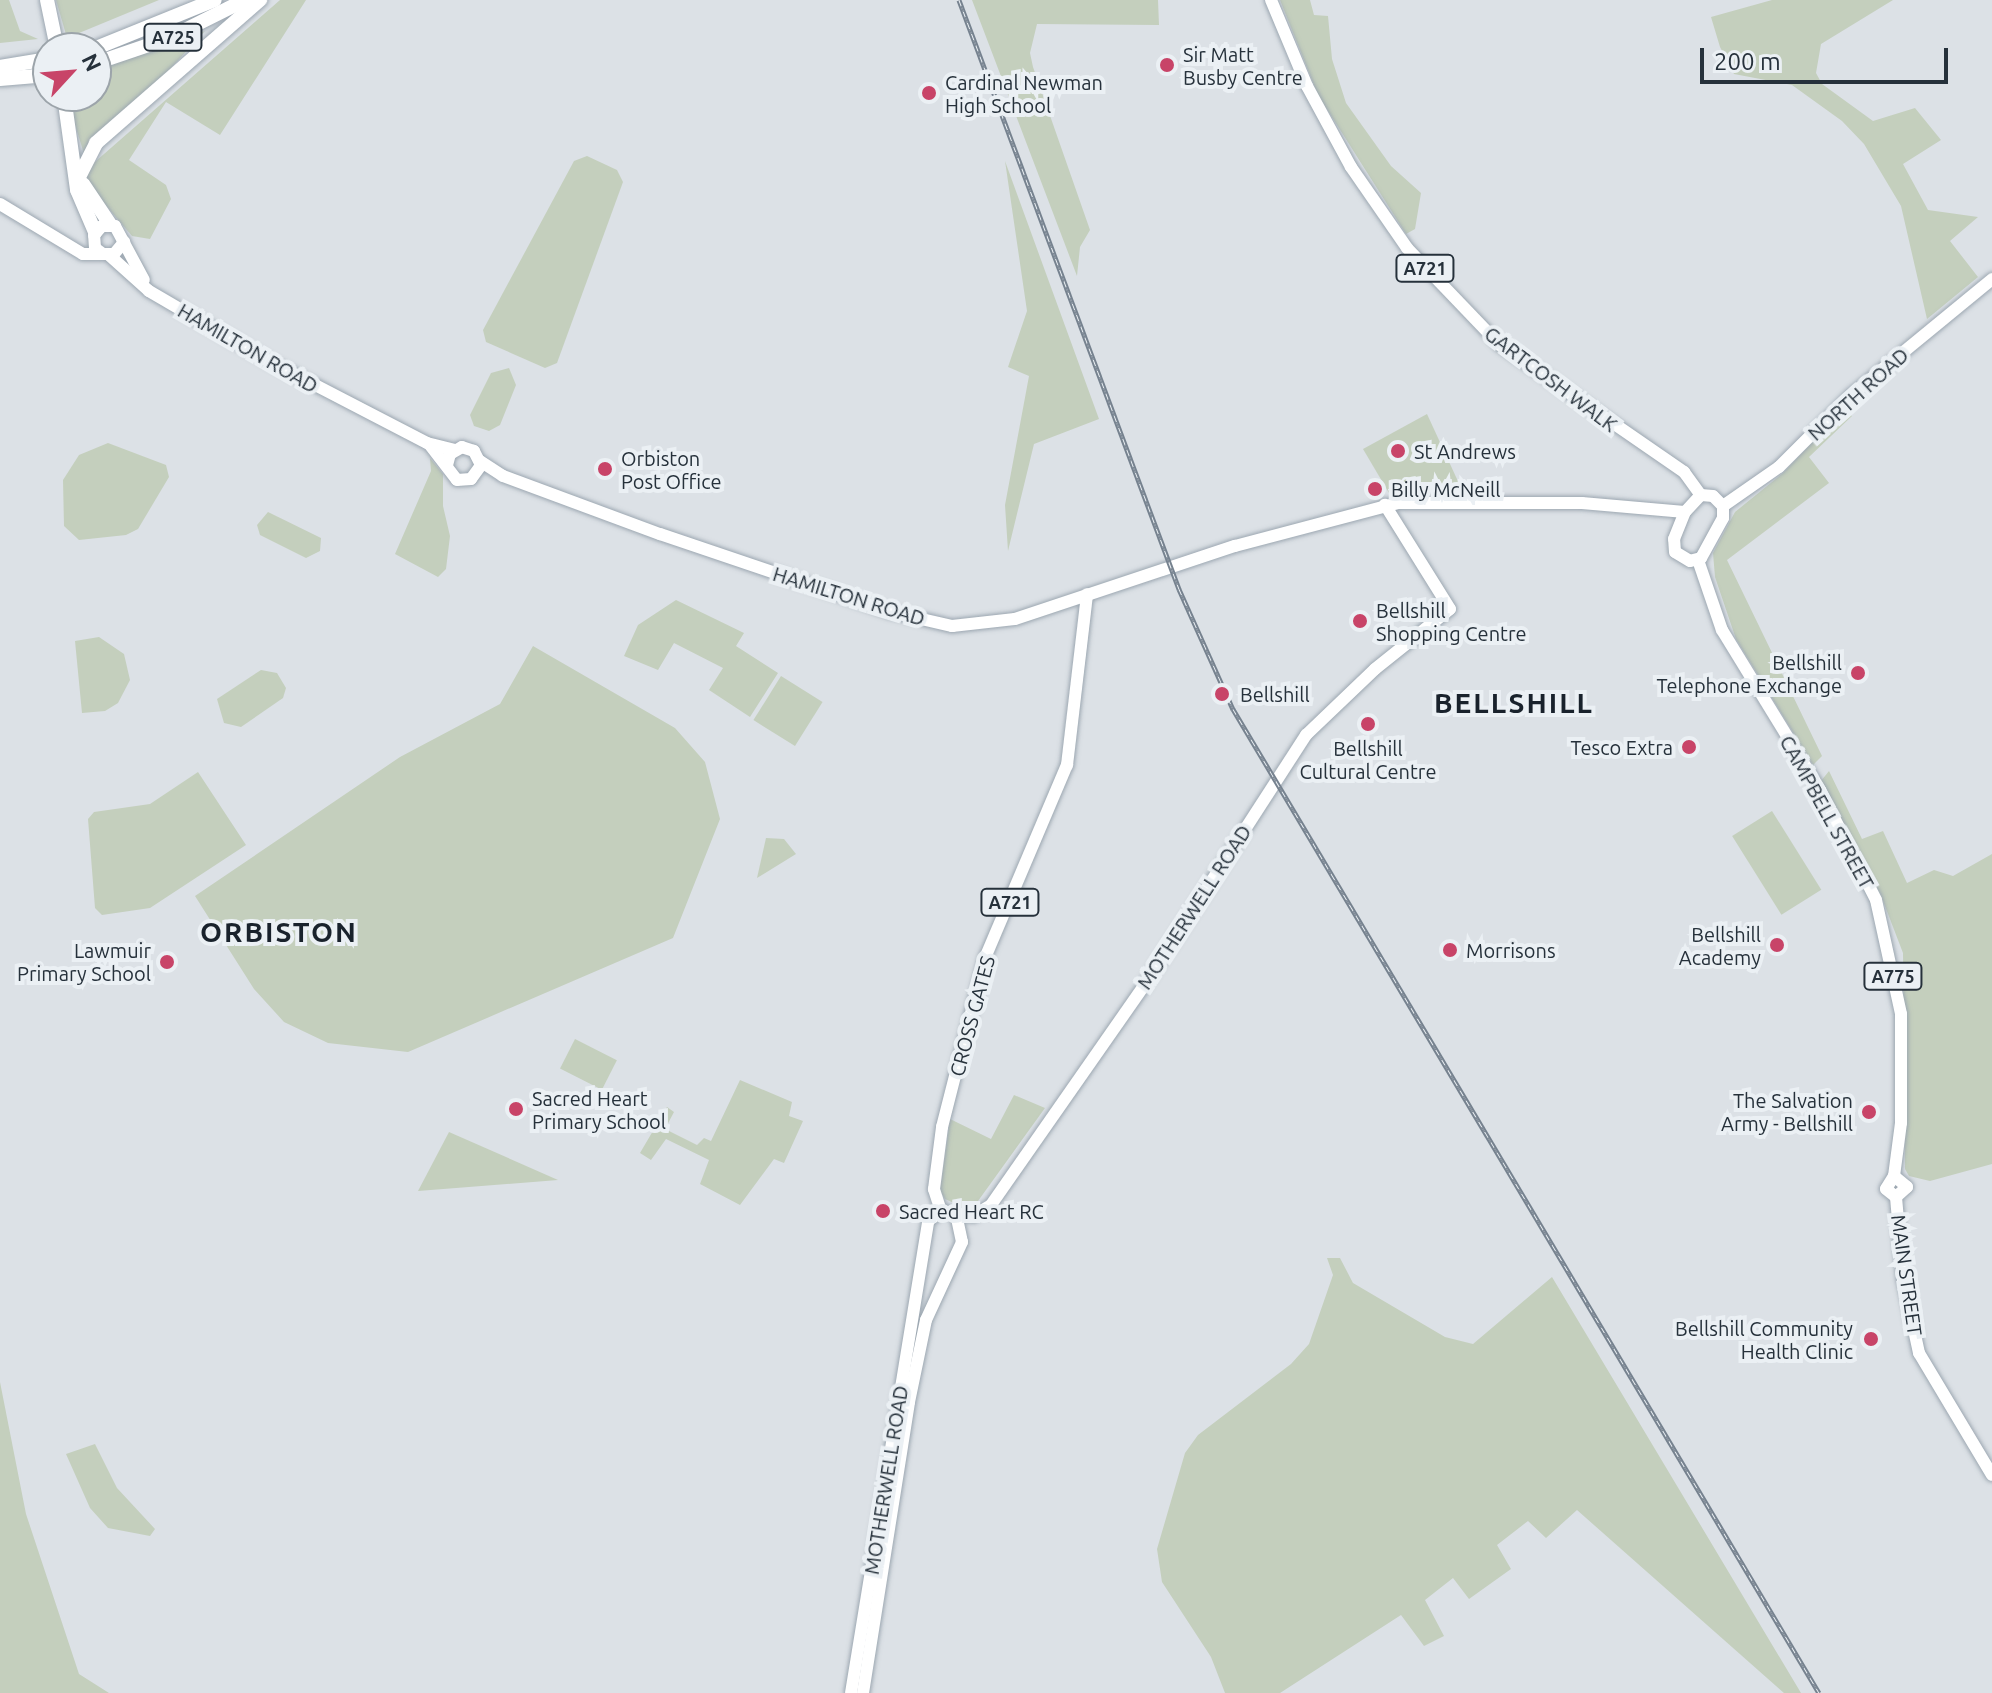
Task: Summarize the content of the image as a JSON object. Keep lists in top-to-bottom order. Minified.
{"streets":{"highway":["A725"],"main road":["A721","HAMILTON ROAD","GARTCOSH WALK","NORTH ROAD","CAMPBELL STREET","MOTHERWELL ROAD","A775","CROSS GATES","MAIN STREET"]},"crossings":[["HAMILTON ROAD","MOTHERWELL ROAD"],["HAMILTON ROAD","CROSS GATES"],["CAMPBELL STREET","A775"],["CAMPBELL STREET","MAIN STREET"],["MOTHERWELL ROAD","CROSS GATES"]],"districts":["BELLSHILL","ORBISTON"],"places":["Sir Matt Busby Centre","Cardinal Newman High School","St Andrews","Orbiston Post Office","Billy McNeill","Bellshill Shopping Centre","Bellshill Telephone Exchange","Bellshill","Bellshill Cultural Centre","Tesco Extra","Bellshill Academy","Morrisons","Lawmuir Primary School","Sacred Heart Primary School","The Salvation Army - Bellshill","Sacred Heart RC","Bellshill Community Health Clinic"],"scale_bar":"200 m","north":"top right"}
